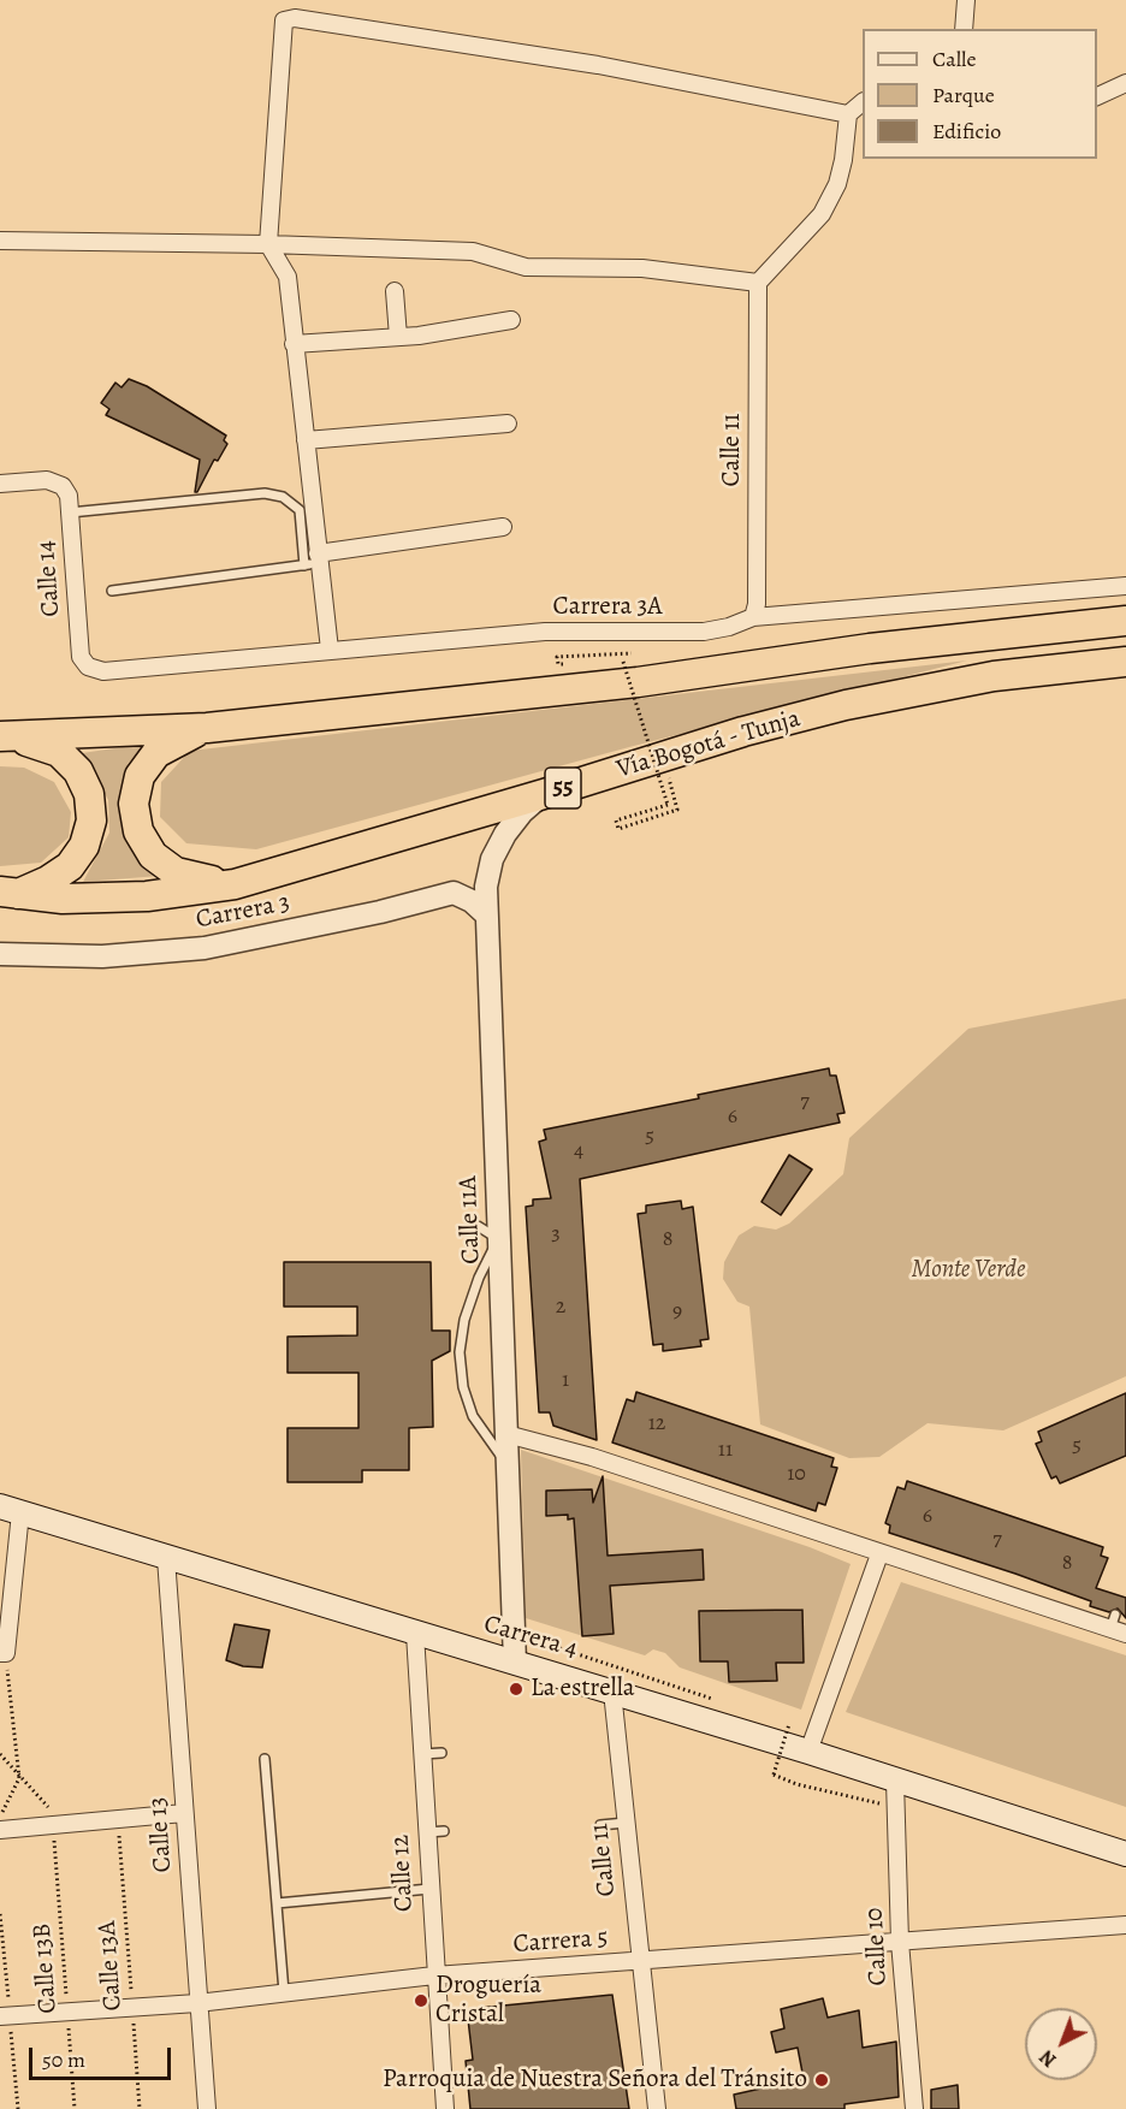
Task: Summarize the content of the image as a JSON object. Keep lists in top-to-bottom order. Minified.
{"streets":{"highway":["Vía Bogotá - Tunja","55"],"main road":["Carrera 4"],"street":["Calle 11","Calle 14","Carrera 3A","Carrera 3","Calle 11A","Calle 13","Calle 12","Carrera 5","Calle 10"],"path":["Calle 13A","Calle 13B"]},"crossings":[["Calle 11","Carrera 3A"],["Calle 11","Carrera 4"],["Calle 11","Carrera 5"],["Calle 14","Carrera 3A"],["Vía Bogotá - Tunja","Calle 11A"],["Carrera 3","Calle 11A"],["Calle 11A","Carrera 4"],["Carrera 4","Calle 13"],["Carrera 4","Calle 12"],["Carrera 4","Calle 10"],["Calle 13","Carrera 5"],["Calle 12","Carrera 5"],["Carrera 5","Calle 10"],["Carrera 5","Calle 13A"],["Carrera 5","Calle 13B"]],"parks":["Monte Verde"],"places":["La estrella","Droguería Cristal","Parroquia de Nuestra Señora del Tránsito"],"house_numbers":["7","6","5","4","3","8","2","9","1","12","5","11","10","6","7","8"],"legend":["Calle","Parque","Edificio"],"scale_bar":"50 m","north":"bottom left"}
